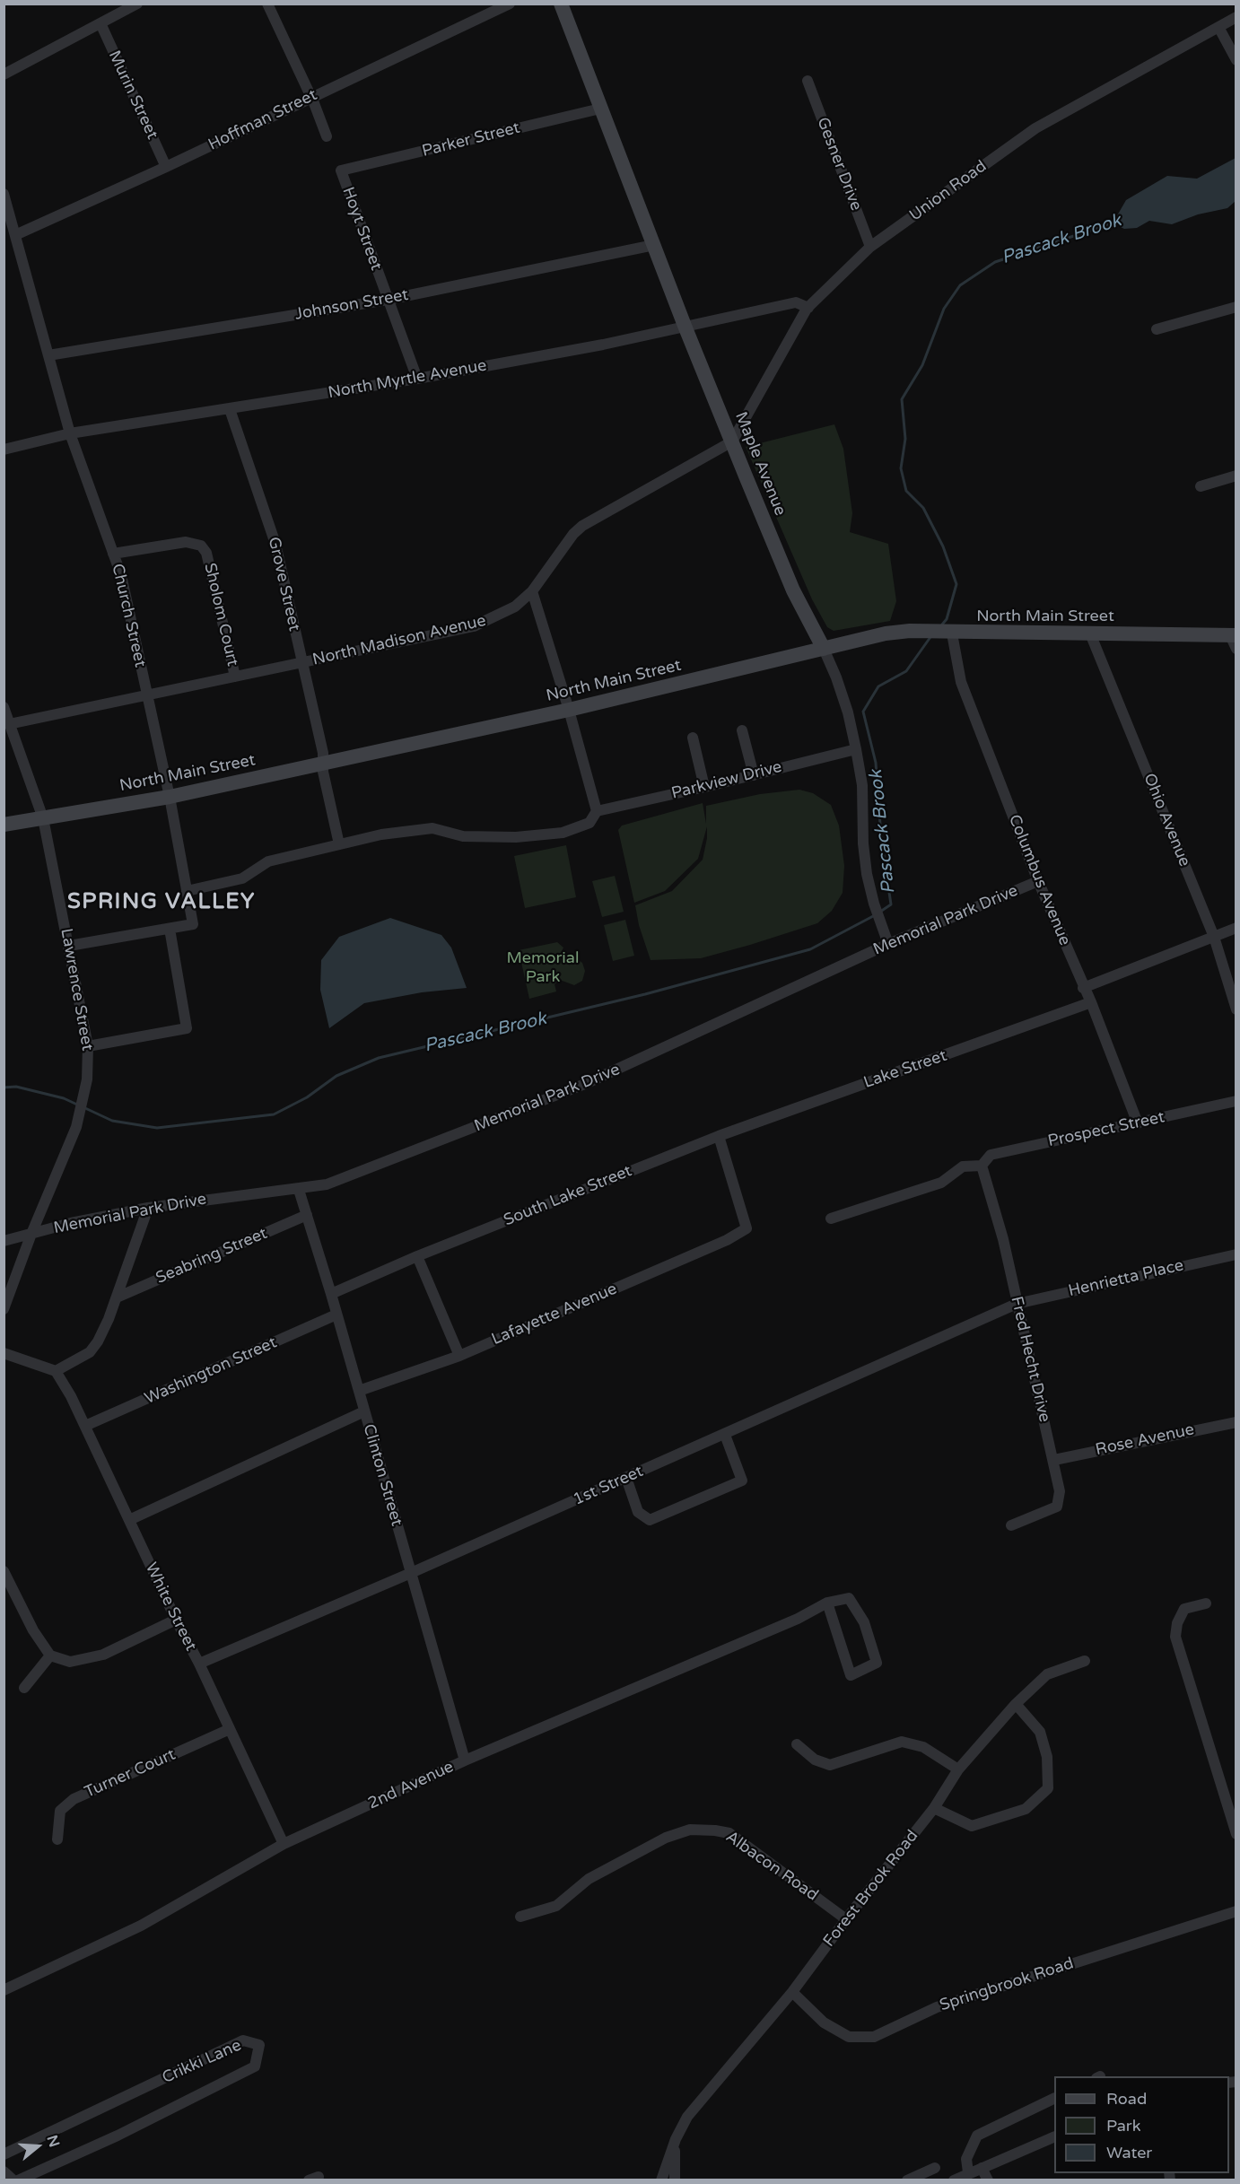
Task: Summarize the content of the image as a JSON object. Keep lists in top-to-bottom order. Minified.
{"streets":{"main road":["Maple Avenue","North Main Street"],"street":["Murin Street","Hoffman Street","Parker Street","Gesner Drive","Union Road","Hoyt Street","Johnson Street","North Myrtle Avenue","Grove Street","Sholom Court","Church Street","North Madison Avenue","Parkview Drive","Ohio Avenue","Columbus Avenue","Memorial Park Drive","Lawrence Street","Lake Street","Prospect Street","South Lake Street","Seabring Street","Henrietta Place","Lafayette Avenue","Fred Hecht Drive","Washington Street","Rose Avenue","Clinton Street","1st Street","White Street","Turner Court","2nd Avenue","Albacon Road","Forest Brook Road","Springbrook Road","Crikki Lane"]},"crossings":[["Murin Street","Hoffman Street"],["Hoffman Street","Church Street"],["Parker Street","Hoyt Street"],["Parker Street","Maple Avenue"],["Gesner Drive","Union Road"],["Union Road","North Myrtle Avenue"],["Union Road","Maple Avenue"],["Union Road","North Madison Avenue"],["Hoyt Street","Johnson Street"],["Hoyt Street","North Myrtle Avenue"],["Johnson Street","Maple Avenue"],["Johnson Street","Church Street"],["North Myrtle Avenue","Maple Avenue"],["North Myrtle Avenue","Grove Street"],["North Myrtle Avenue","Church Street"],["Maple Avenue","North Main Street"],["Maple Avenue","North Madison Avenue"],["Maple Avenue","Parkview Drive"],["Maple Avenue","Memorial Park Drive"],["Grove Street","North Main Street"],["Grove Street","North Madison Avenue"],["Sholom Court","Church Street"],["Sholom Court","North Madison Avenue"],["Church Street","North Main Street"],["Church Street","North Madison Avenue"],["North Main Street","Ohio Avenue"],["North Main Street","Columbus Avenue"],["North Main Street","Lawrence Street"],["North Madison Avenue","Lawrence Street"],["Columbus Avenue","Memorial Park Drive"],["Columbus Avenue","Lake Street"],["Columbus Avenue","Prospect Street"],["Memorial Park Drive","Lawrence Street"],["Memorial Park Drive","Clinton Street"],["Lake Street","South Lake Street"],["Lake Street","Lafayette Avenue"],["Prospect Street","Fred Hecht Drive"],["South Lake Street","Lafayette Avenue"],["Seabring Street","Clinton Street"],["Henrietta Place","Fred Hecht Drive"],["Henrietta Place","1st Street"],["Lafayette Avenue","Clinton Street"],["Fred Hecht Drive","Rose Avenue"],["Fred Hecht Drive","1st Street"],["Washington Street","Clinton Street"],["Washington Street","White Street"],["Clinton Street","1st Street"],["Clinton Street","2nd Avenue"],["1st Street","White Street"],["White Street","Turner Court"],["White Street","2nd Avenue"],["Albacon Road","Forest Brook Road"],["Forest Brook Road","Springbrook Road"]],"districts":["SPRING VALLEY"],"water":["Pascack Brook"],"parks":["Memorial Park"],"legend":["Road","Park","Water"],"north":"right"}
